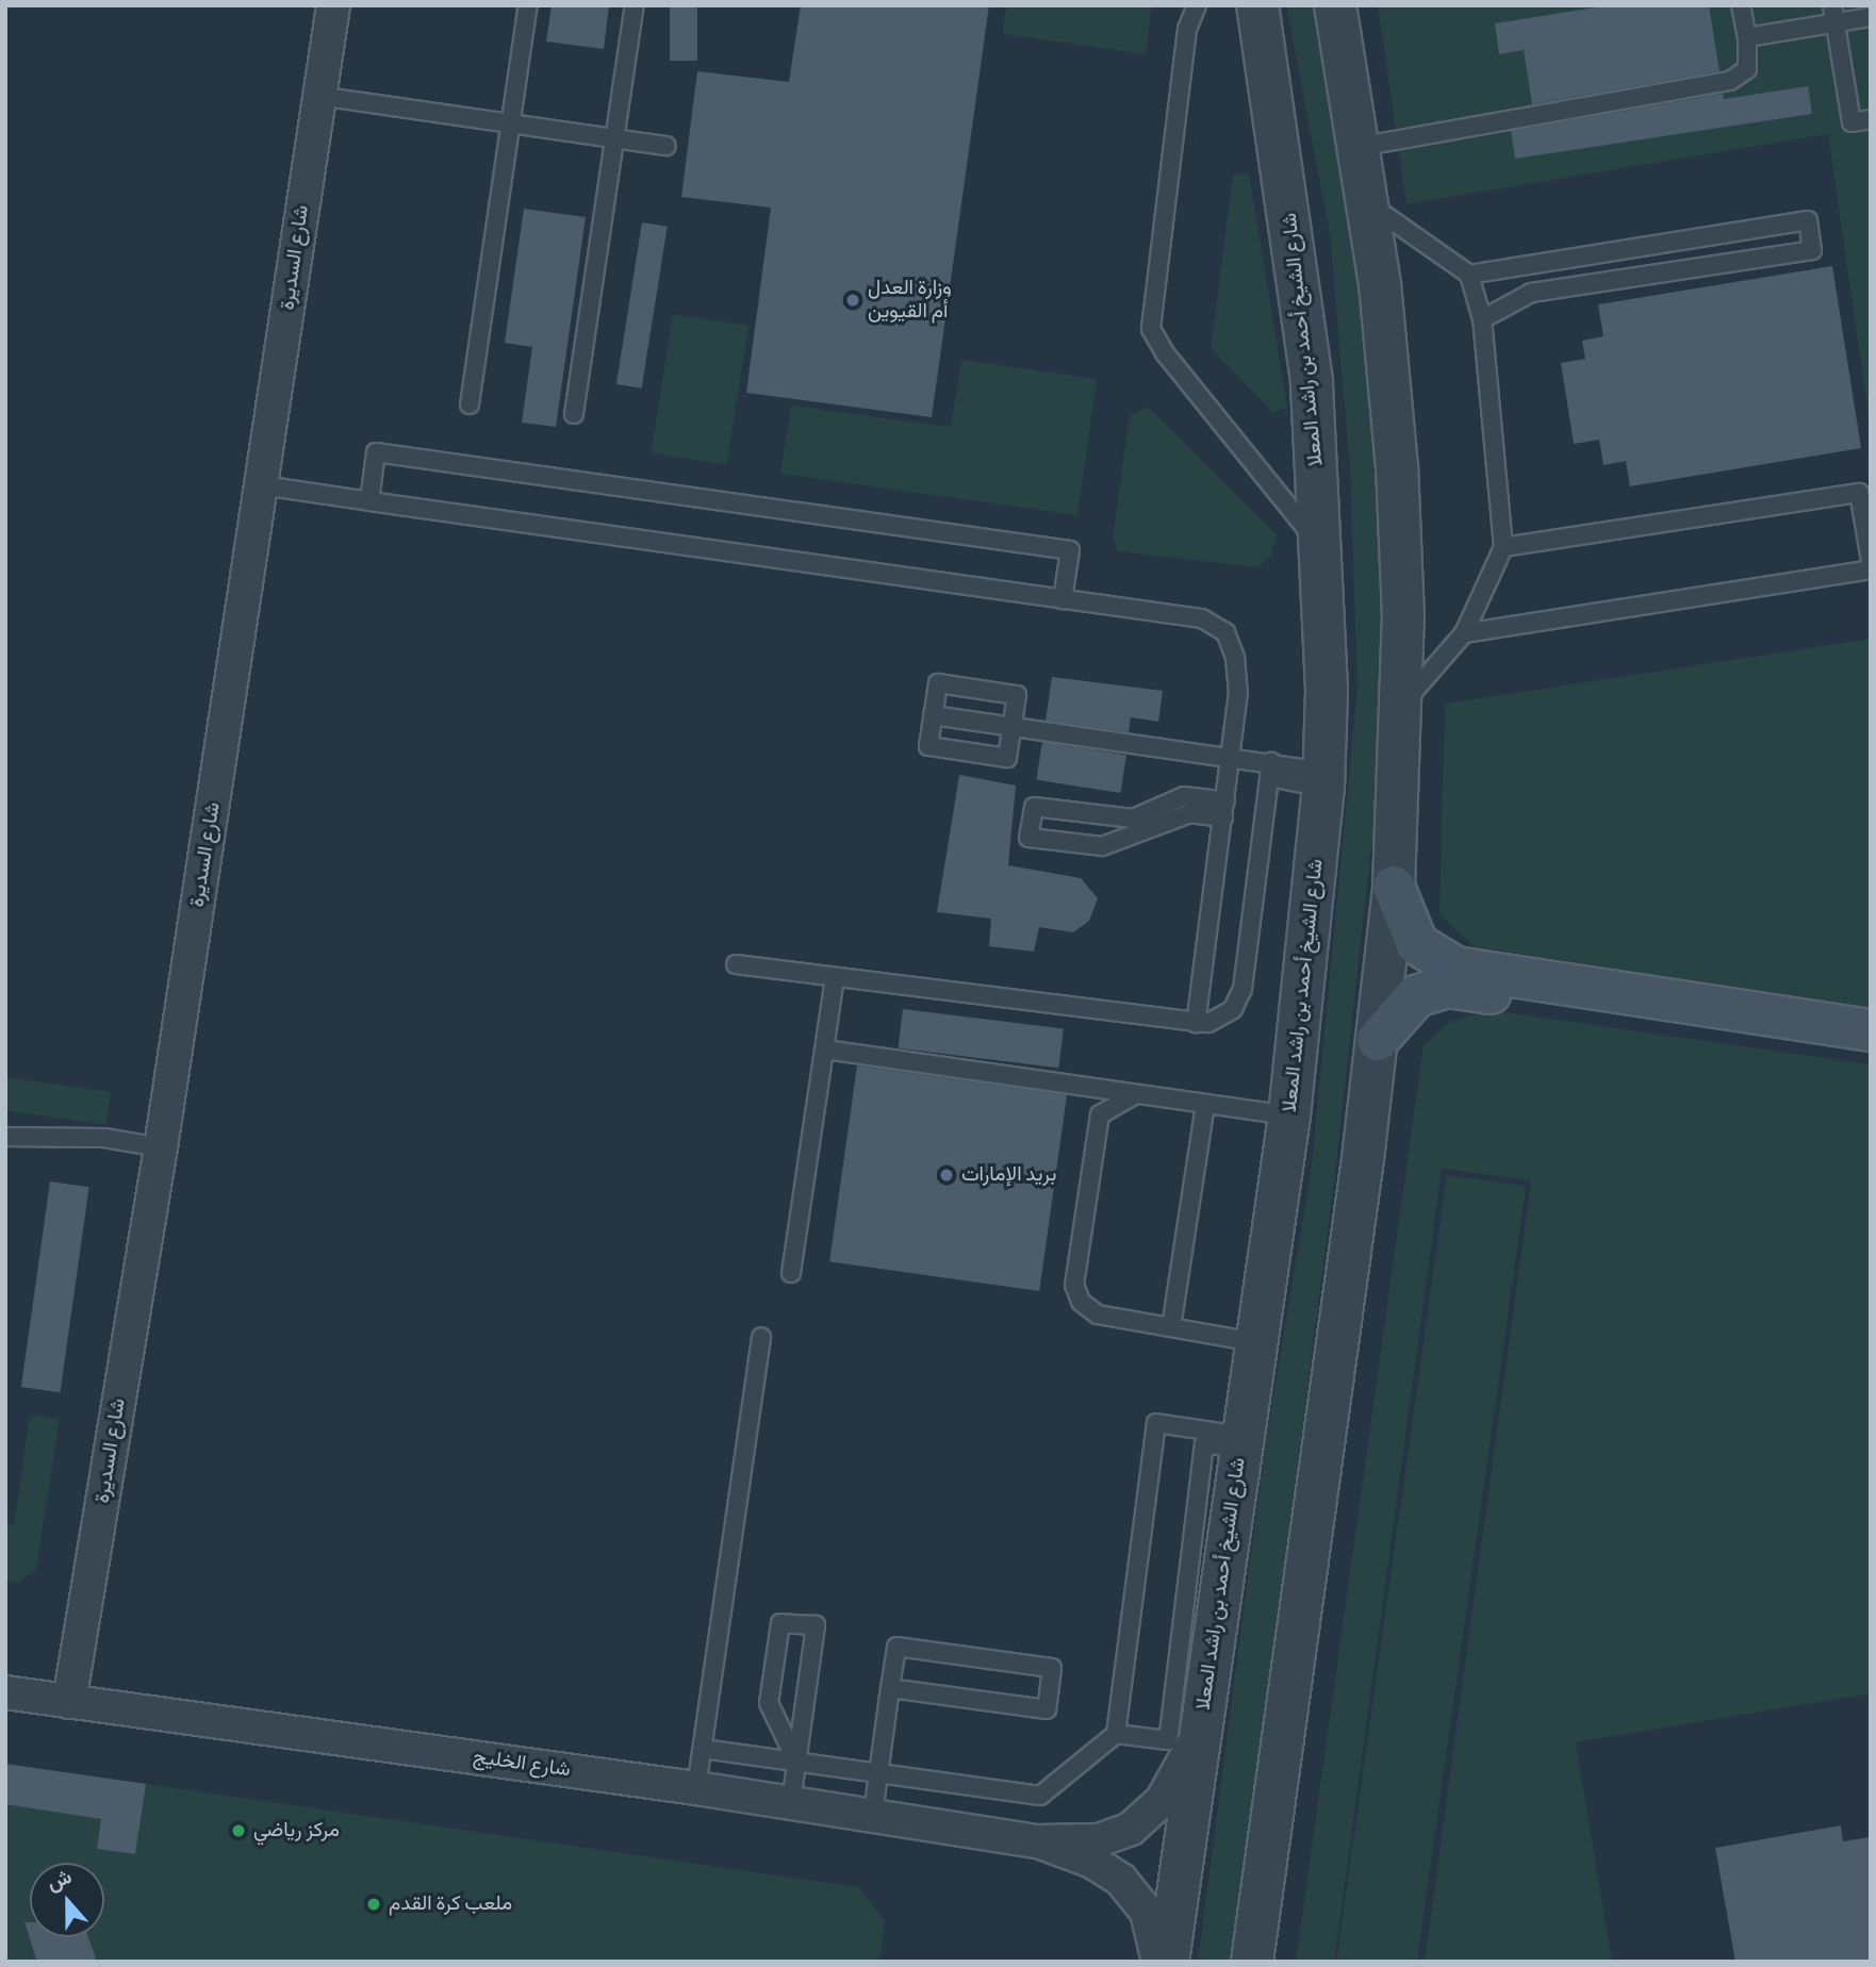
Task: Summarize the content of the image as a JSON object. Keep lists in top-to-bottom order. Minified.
{"streets":{"street":["شارع السديرة","شارع الشيخ أحمد بن راشد المعلا","شارع الخليج"]},"crossings":[["شارع السديرة","شارع الخليج"],["شارع الشيخ أحمد بن راشد المعلا","شارع الخليج"]],"places":["وزارة العدل أم القيوين","بريد الإمارات","مركز رياضي","ملعب كرة القدم"],"north":"top"}
